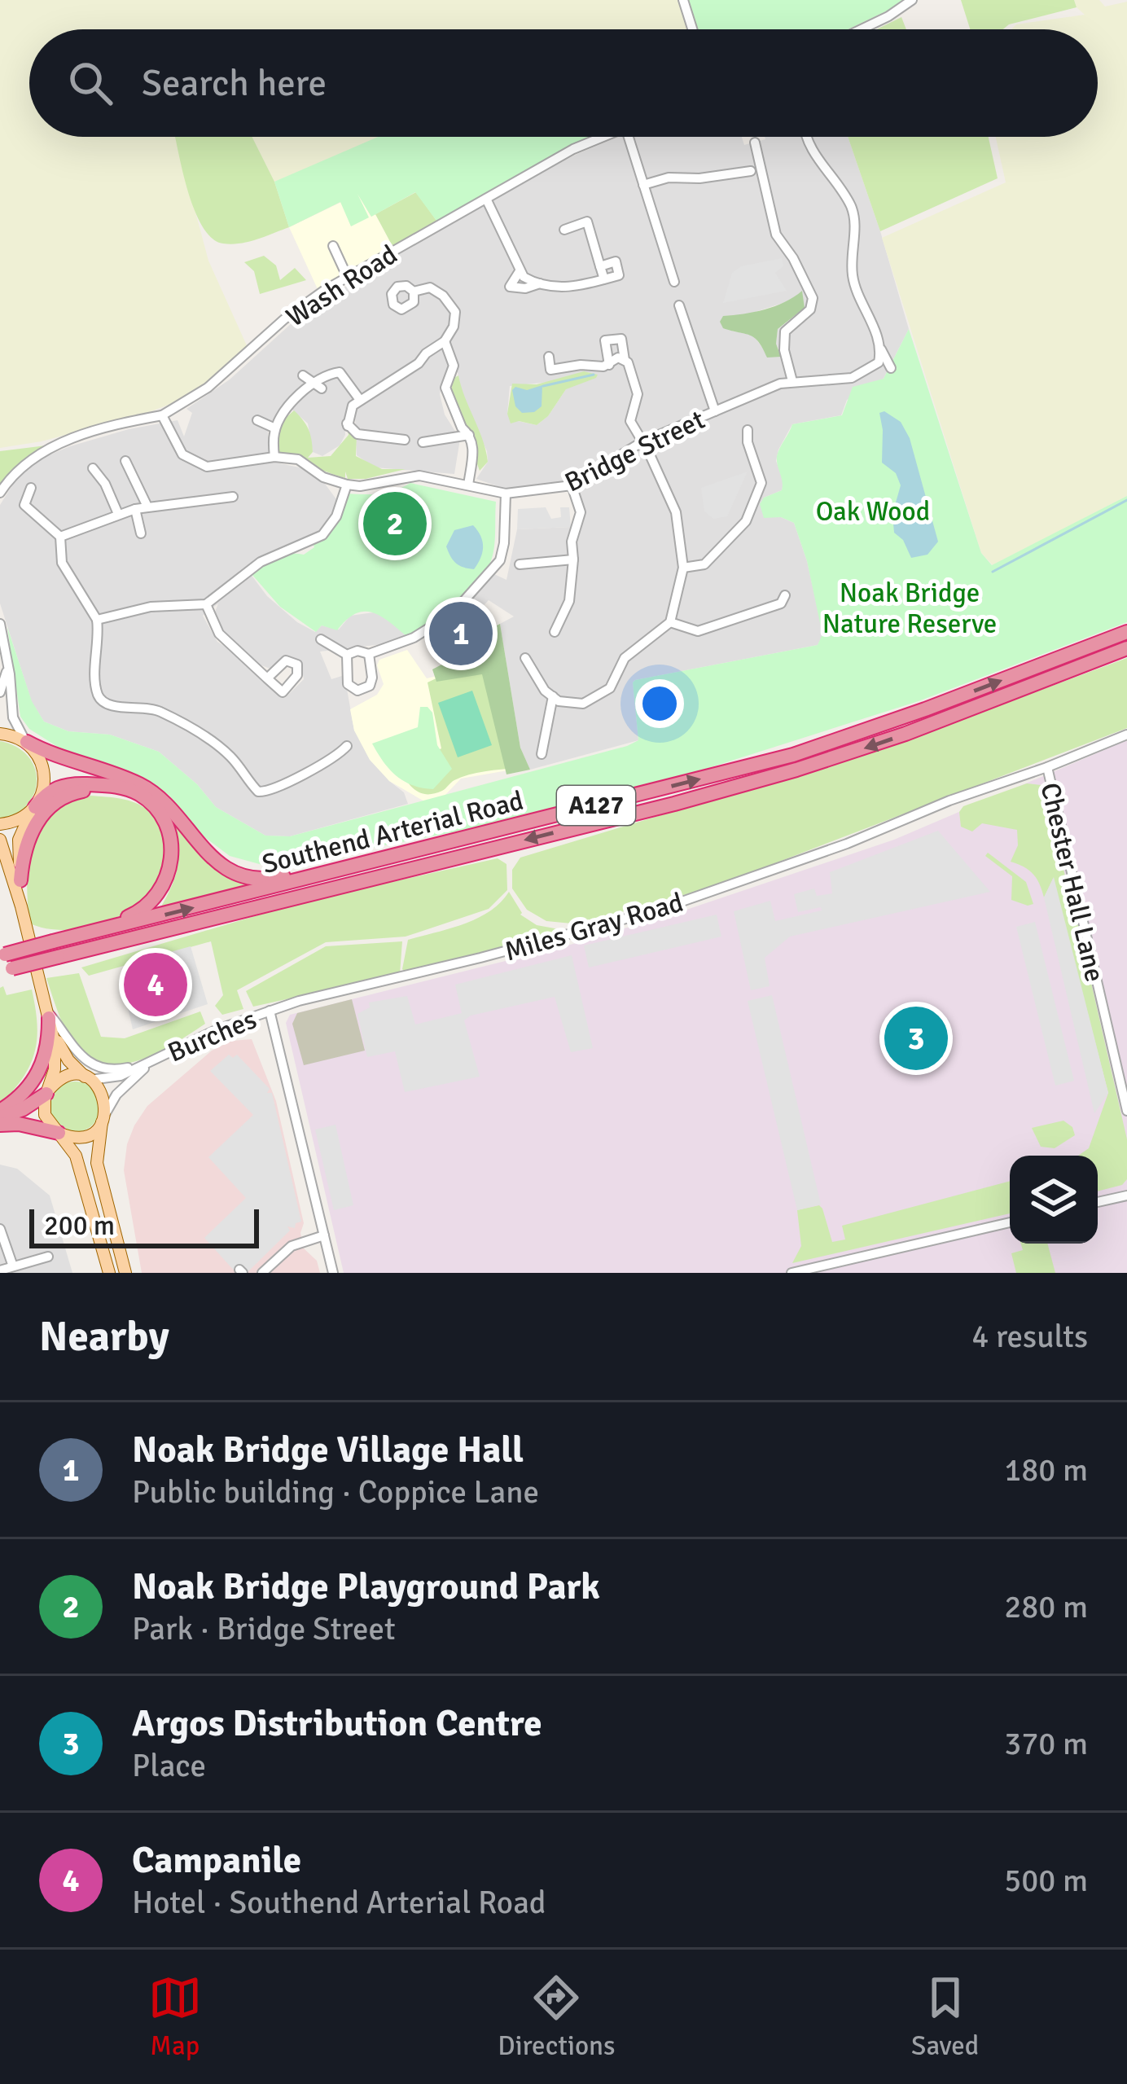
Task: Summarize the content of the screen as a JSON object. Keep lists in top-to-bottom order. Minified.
{"streets":{"highway":["A127","Southend Arterial Road"],"street":["Wash Road","Bridge Street","Chester Hall Lane","Miles Gray Road","Burches"]},"crossings":[["Wash Road","Bridge Street"],["A127","Southend Arterial Road"],["Chester Hall Lane","Miles Gray Road"],["Miles Gray Road","Burches"]],"parks":["Oak Wood","Noak Bridge Nature Reserve"],"scale_bar":"200 m","page":{"search":"Search here","pins":["2","1","4","3"],"scale":"200 m","heading":["Nearby","4 results"],"list":[{"mark":"1","name":"Noak Bridge Village Hall","note":"Public building · Coppice Lane","value":"180 m"},{"mark":"2","name":"Noak Bridge Playground Park","note":"Park · Bridge Street","value":"280 m"},{"mark":"3","name":"Argos Distribution Centre","note":"Place","value":"370 m"},{"mark":"4","name":"Campanile","note":"Hotel · Southend Arterial Road","value":"500 m"}],"nav":["Map","Directions","Saved"]}}
